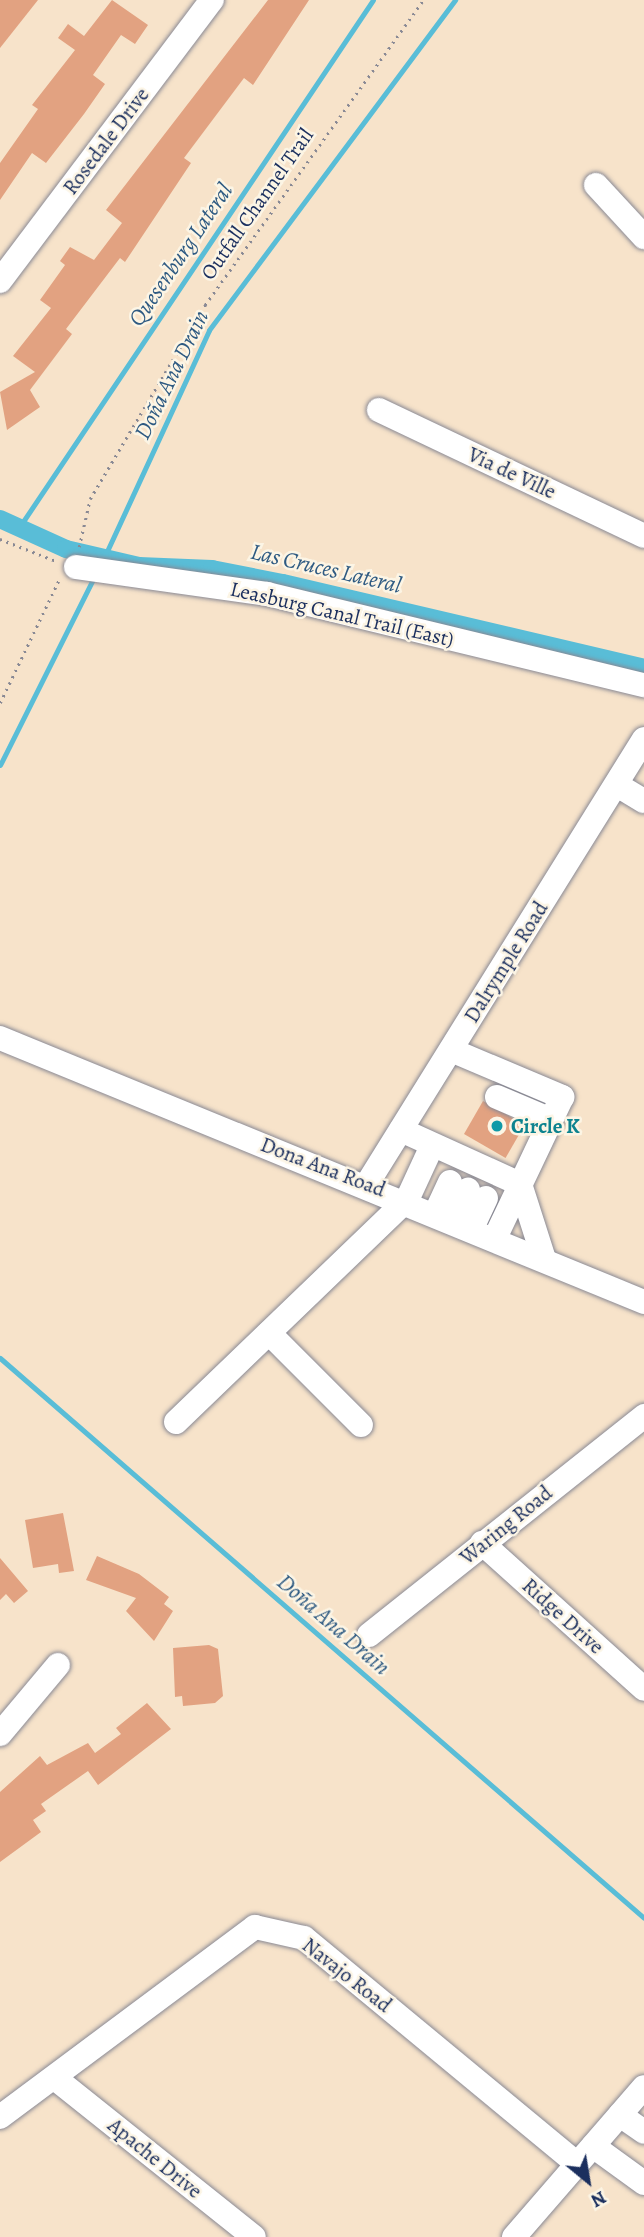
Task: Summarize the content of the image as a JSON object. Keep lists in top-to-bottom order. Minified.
{"streets":{"street":["Rosedale Drive","Via de Ville","Leasburg Canal Trail (East)","Dalrymple Road","Dona Ana Road","Waring Road","Ridge Drive","Navajo Road","Apache Drive"],"path":["Outfall Channel Trail"]},"crossings":[["Outfall Channel Trail","Leasburg Canal Trail (East)"],["Dalrymple Road","Dona Ana Road"],["Waring Road","Ridge Drive"],["Navajo Road","Apache Drive"]],"water":["Quesenburg Lateral","Doña Ana Drain","Las Cruces Lateral"],"places":["Circle K"],"north":"bottom right"}
